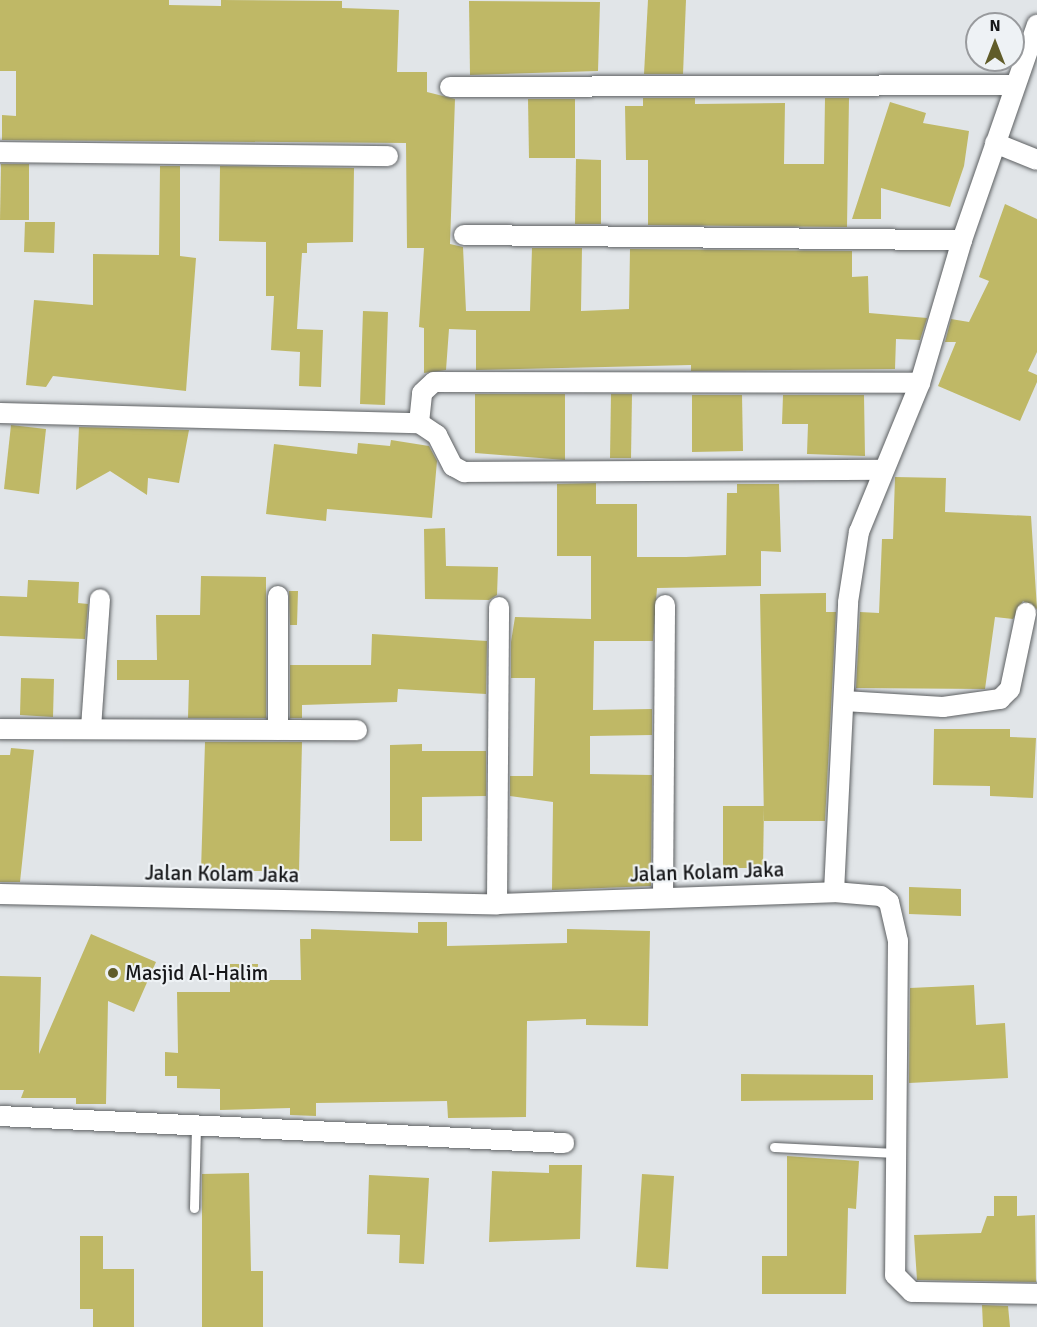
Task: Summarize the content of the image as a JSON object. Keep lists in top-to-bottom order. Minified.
{"streets":{"street":["Jalan Kolam Jaka"]},"places":["Masjid Al-Halim"],"north":"top"}
